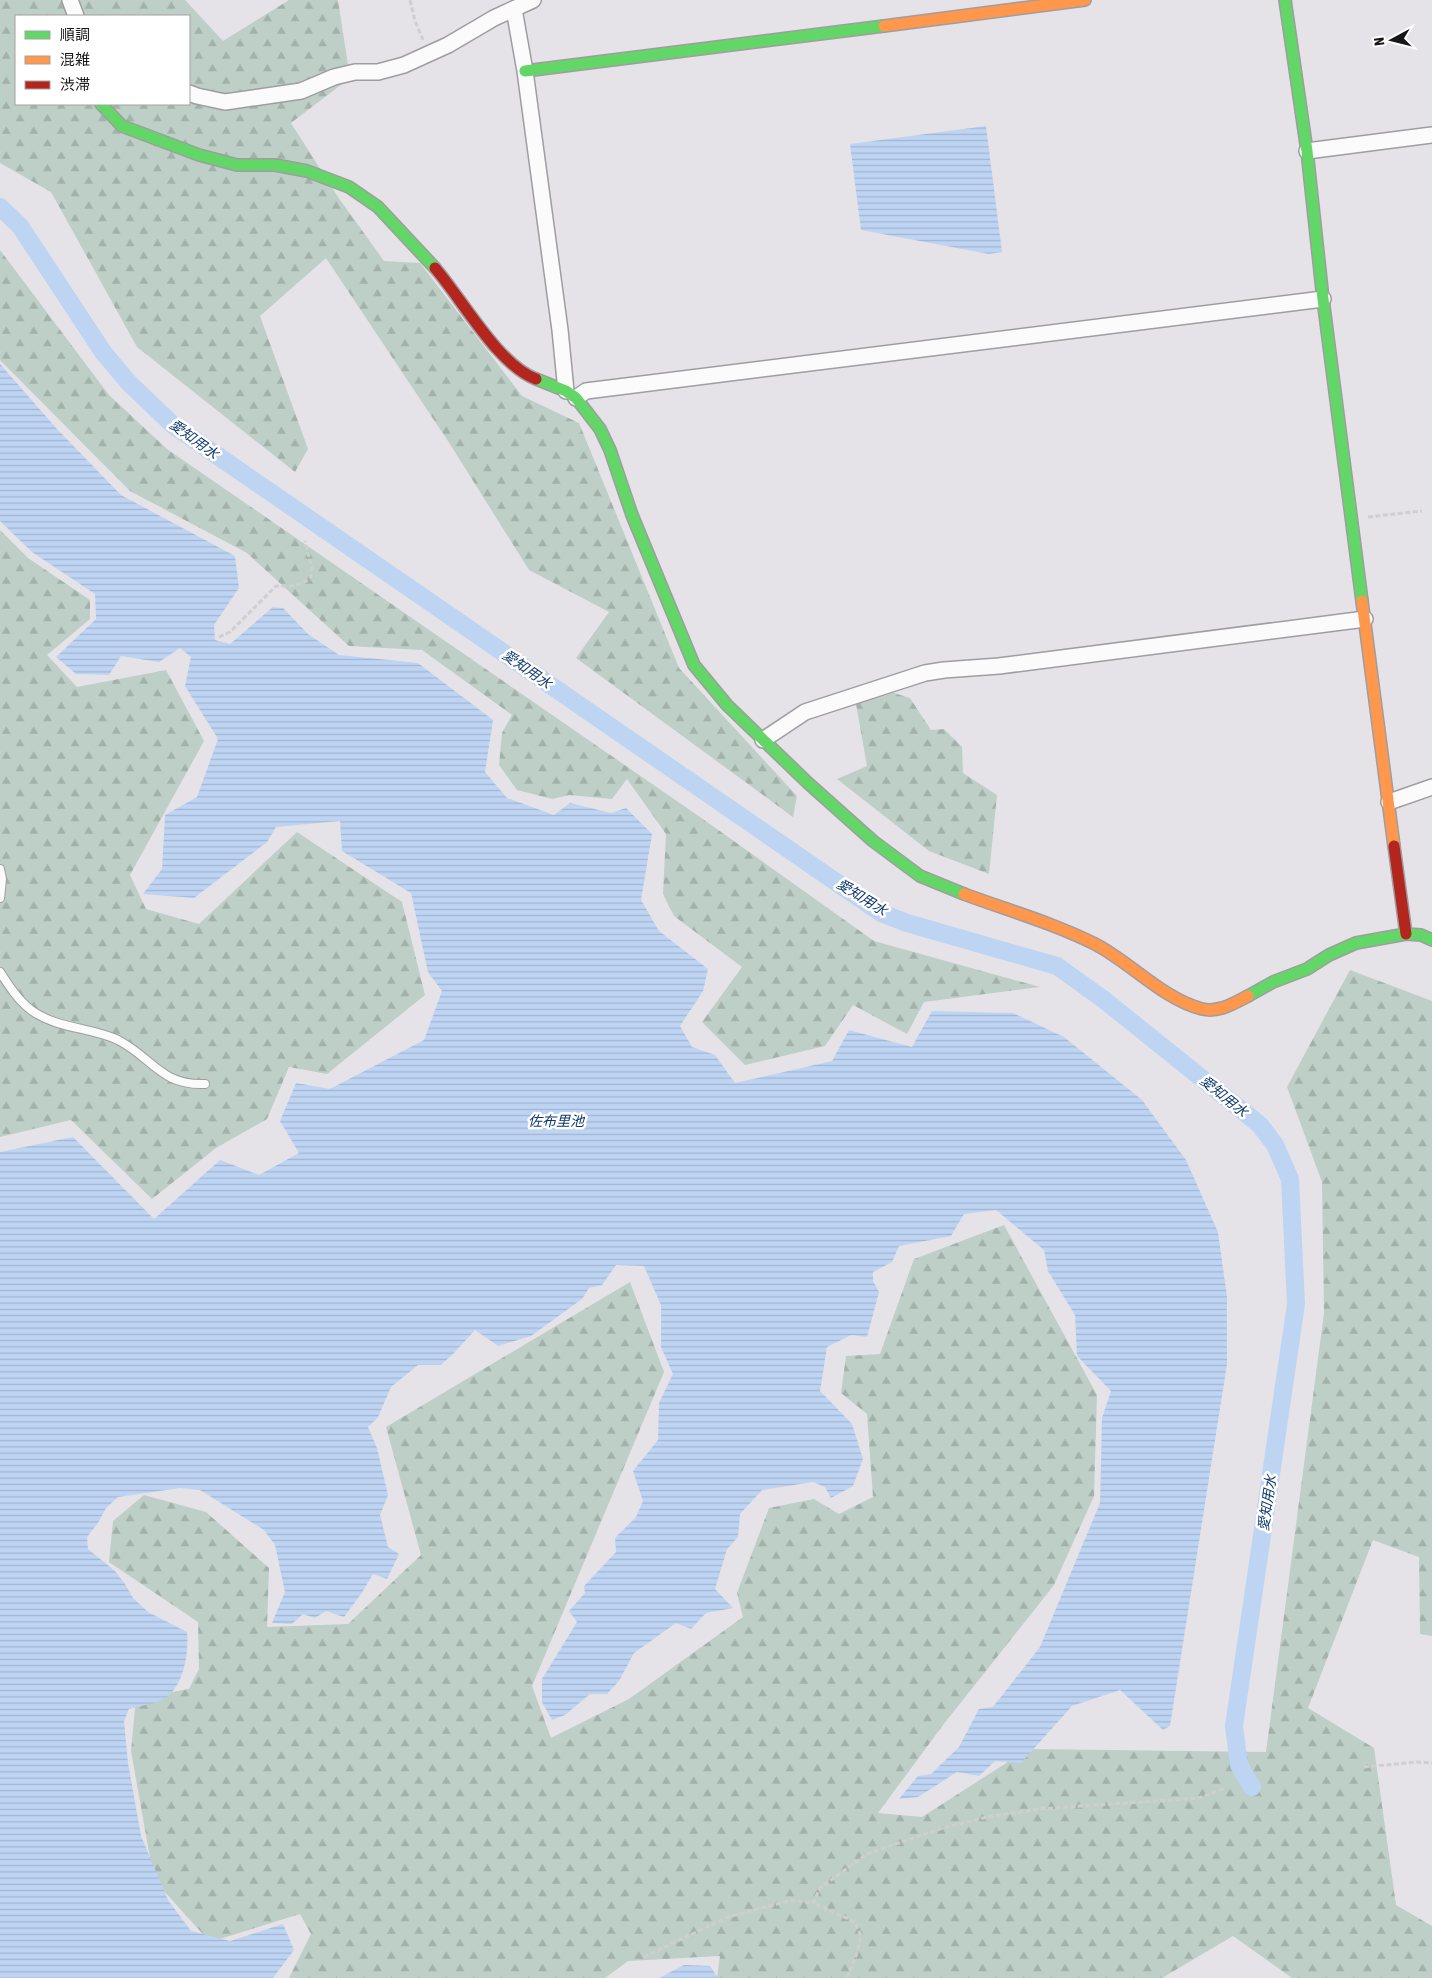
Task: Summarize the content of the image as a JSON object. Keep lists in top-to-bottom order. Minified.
{"water":["愛知用水","佐布里池"],"legend":["順調","混雑","渋滞"],"north":"left"}
